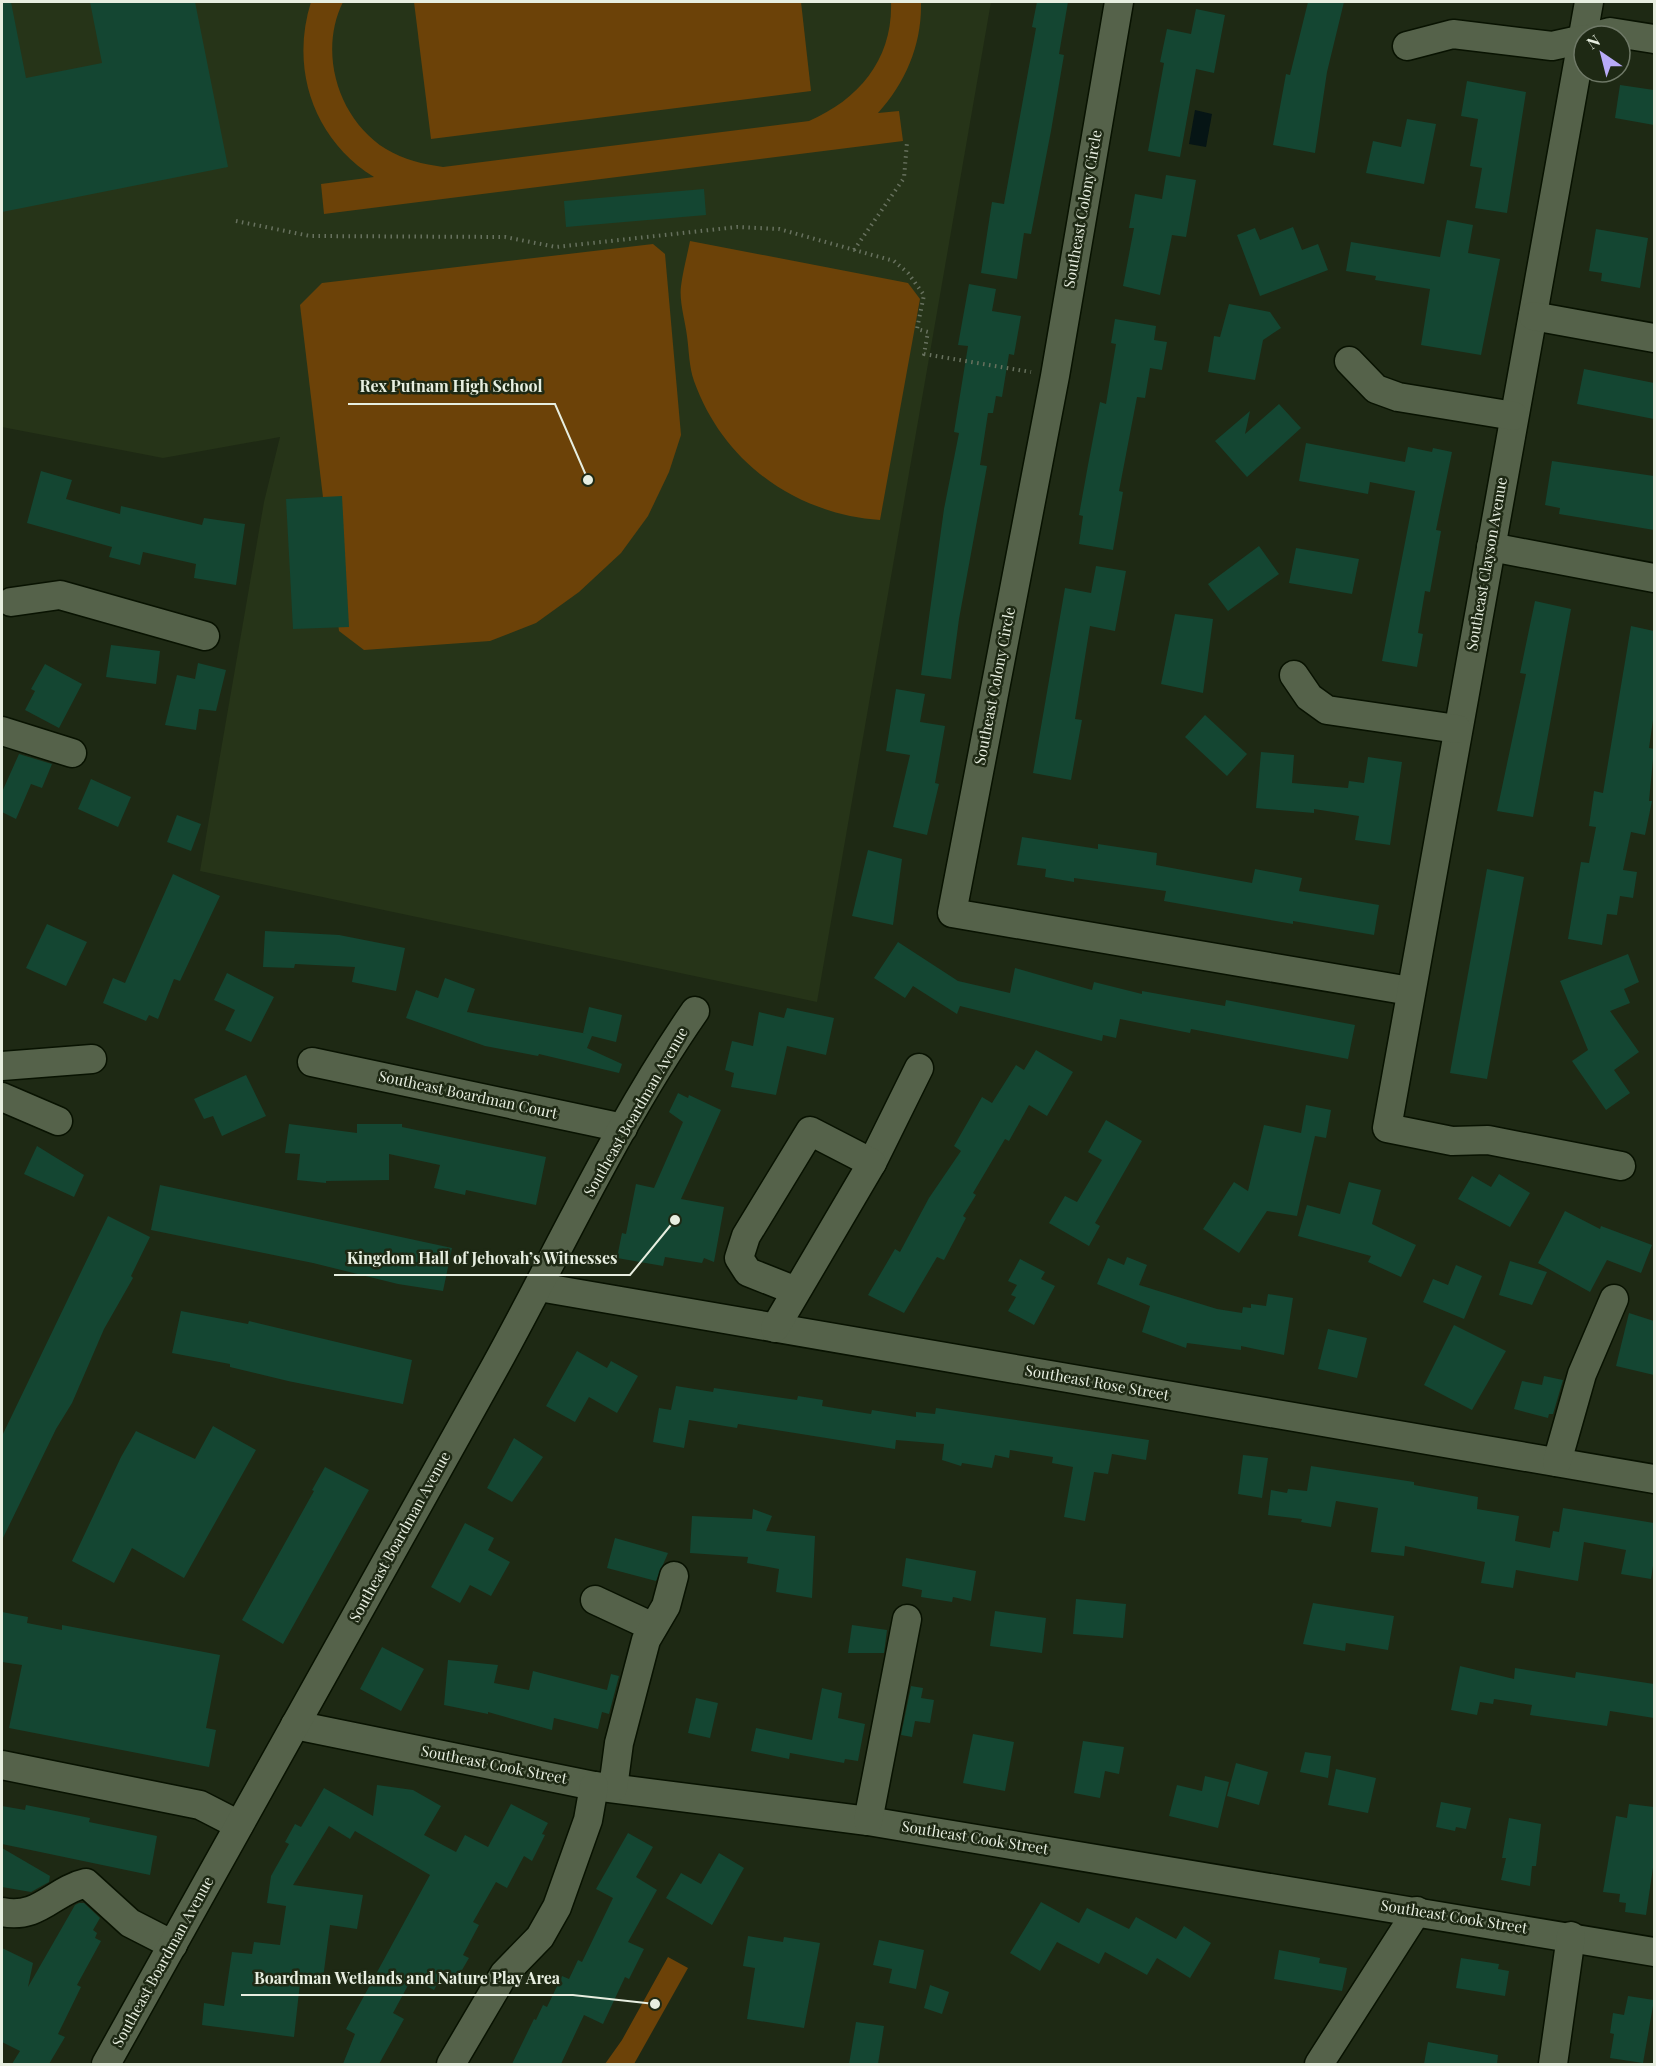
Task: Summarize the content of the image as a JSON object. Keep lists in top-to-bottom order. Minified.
{"streets":{"street":["Southeast Colony Circle","Southeast Clayson Avenue","Southeast Boardman Court","Southeast Boardman Avenue","Southeast Rose Street","Southeast Cook Street"]},"crossings":[["Southeast Colony Circle","Southeast Clayson Avenue"],["Southeast Boardman Court","Southeast Boardman Avenue"],["Southeast Boardman Avenue","Southeast Rose Street"],["Southeast Boardman Avenue","Southeast Cook Street"]],"places":["Rex Putnam High School","Kingdom Hall of Jehovah’s Witnesses","Boardman Wetlands and Nature Play Area"],"north":"top left"}
